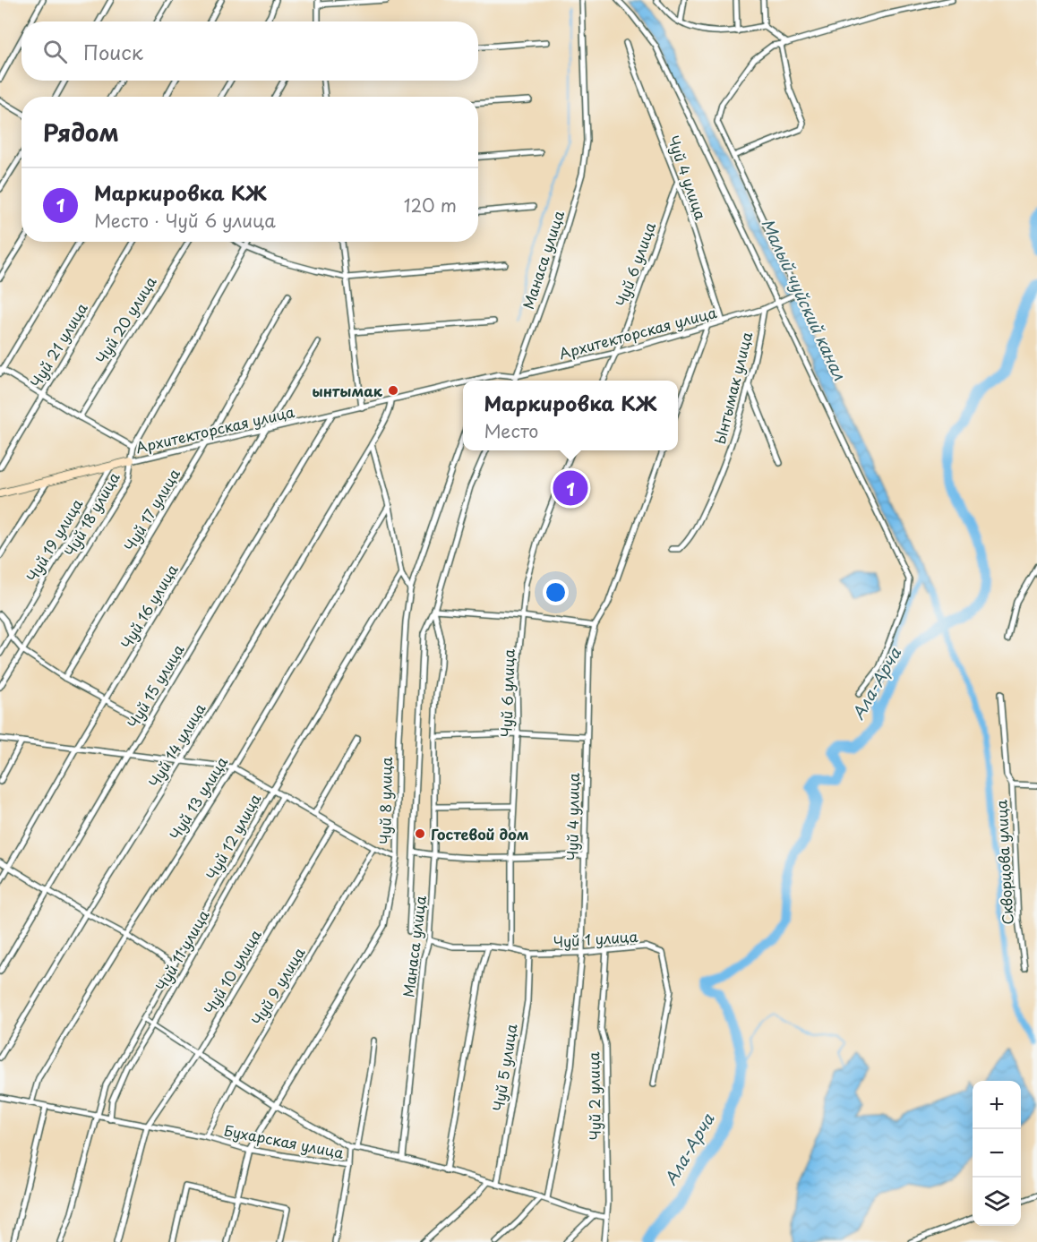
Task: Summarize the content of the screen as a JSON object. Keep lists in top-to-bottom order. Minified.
{"streets":{"street":["Чуй 4 улица","Манаса улица","Чуй 6 улица","Чуй 20 улица","Архитекторская улица","Чуй 21 улица","Ынтымак улица","Чуй 17 улица","Чуй 18 улица","Чуй 19 улица","Чуй 16 улица","Чуй 15 улица","Чуй 14 улица","Чуй 13 улица","Чуй 8 улица","Чуй 12 улица","Скворцова улица","Чуй 1 улица","Чуй 11 улица","Чуй 10 улица","Чуй 9 улица","Чуй 5 улица","Чуй 2 улица","Бухарская улица"]},"crossings":[["Чуй 4 улица","Чуй 6 улица"],["Чуй 4 улица","Архитекторская улица"],["Чуй 4 улица","Чуй 1 улица"],["Чуй 4 улица","Бухарская улица"],["Манаса улица","Архитекторская улица"],["Манаса улица","Чуй 1 улица"],["Манаса улица","Бухарская улица"],["Чуй 6 улица","Архитекторская улица"],["Чуй 6 улица","Чуй 1 улица"],["Архитекторская улица","Ынтымак улица"],["Архитекторская улица","Чуй 17 улица"],["Архитекторская улица","Чуй 18 улица"],["Архитекторская улица","Чуй 19 улица"],["Архитекторская улица","Чуй 16 улица"],["Архитекторская улица","Чуй 15 улица"],["Архитекторская улица","Чуй 14 улица"],["Чуй 13 улица","Бухарская улица"],["Чуй 8 улица","Бухарская улица"],["Чуй 12 улица","Бухарская улица"],["Чуй 1 улица","Чуй 5 улица"],["Чуй 1 улица","Чуй 2 улица"],["Чуй 11 улица","Бухарская улица"],["Чуй 10 улица","Бухарская улица"],["Чуй 9 улица","Бухарская улица"],["Чуй 5 улица","Бухарская улица"],["Чуй 2 улица","Бухарская улица"]],"water":["Малый чуйский канал","Ала-Арча"],"places":["ынтымак","Гостевой дом"],"page":{"search":"Поиск","heading":"Рядом","list":[{"mark":"1","name":"Маркировка КЖ","note":"Место · Чуй 6 улица","value":"120 m"}],"popup":["Маркировка КЖ","Место"],"pins":"1","map_buttons":["+","−"]}}
